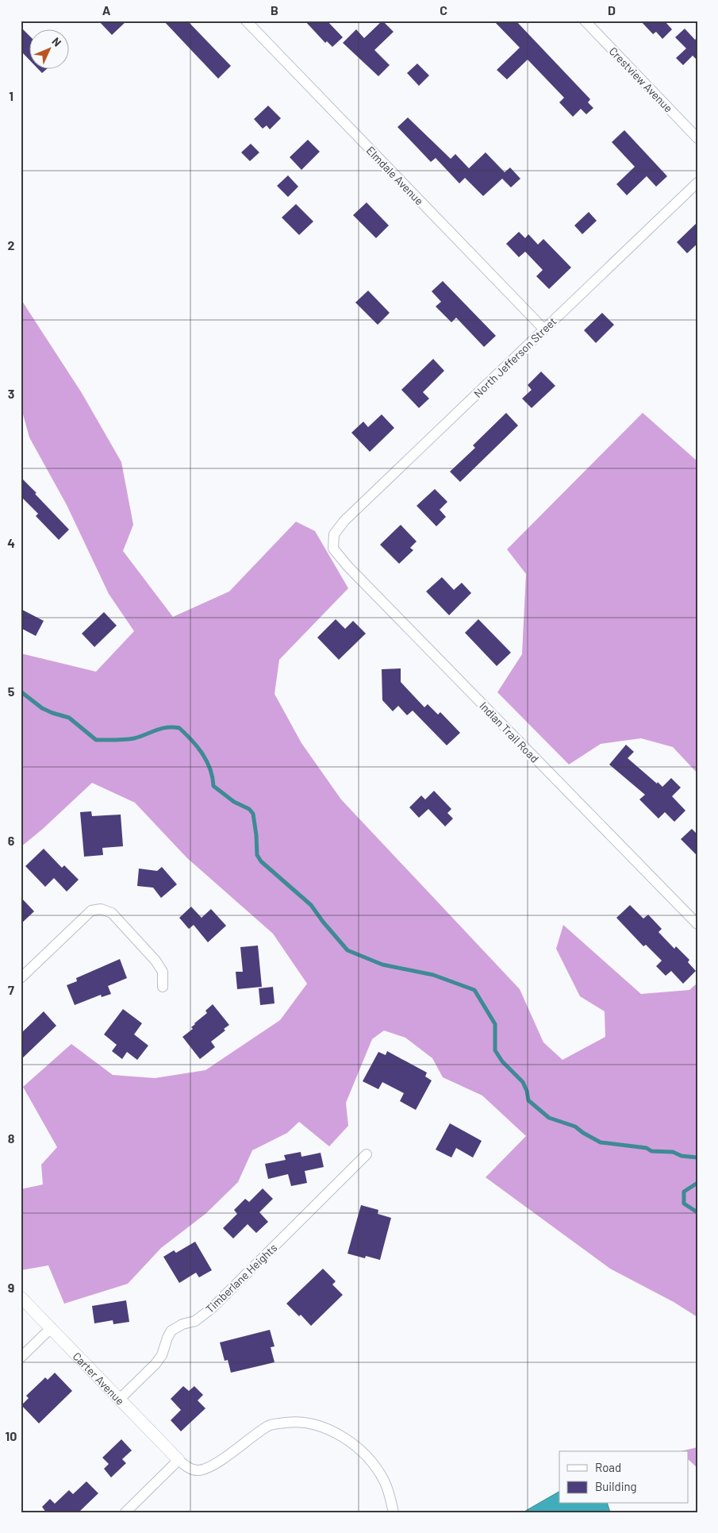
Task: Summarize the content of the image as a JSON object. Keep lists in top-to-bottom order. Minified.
{"streets":{"street":["Crestview Avenue","Elmdale Avenue","North Jefferson Street","Indian Trail Road","Timberlane Heights","Carter Avenue"]},"crossings":[["Elmdale Avenue","North Jefferson Street"],["North Jefferson Street","Indian Trail Road"],["Timberlane Heights","Carter Avenue"]],"legend":["Road","Building"],"north":"top right","grid":{"columns":["A","B","C","D"],"rows":["1","2","3","4","5","6","7","8","9","10"]}}
